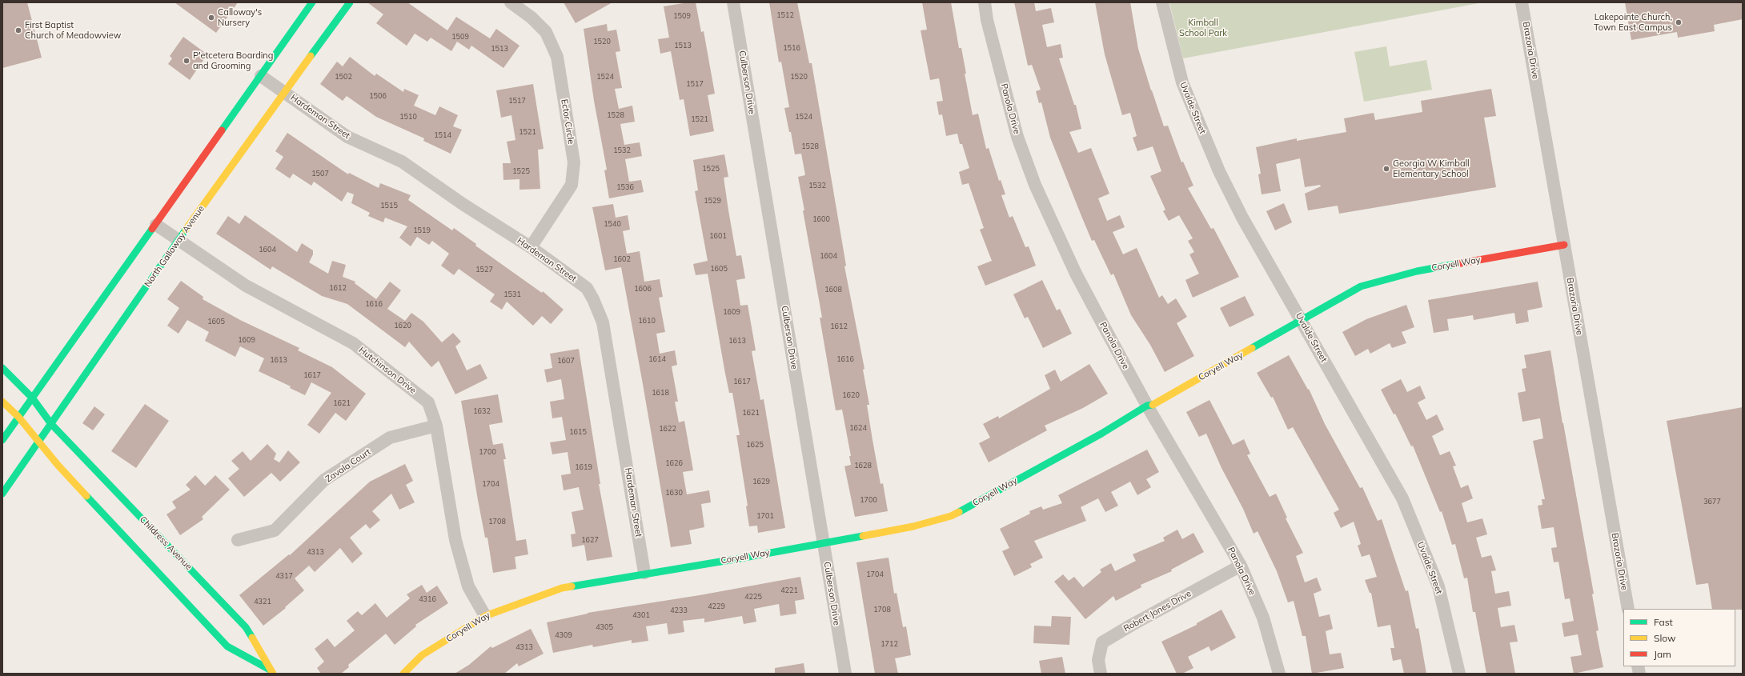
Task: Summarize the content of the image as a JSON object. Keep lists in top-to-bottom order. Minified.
{"streets":{"street":["Brazoria Drive","Culberson Drive","Uvalde Street","Panola Drive","Hardeman Street","Ector Circle","North Galloway Avenue","Coryell Way","Hutchinson Drive","Zavala Court","Childress Avenue","Robert Jones Drive"]},"crossings":[["Brazoria Drive","Coryell Way"],["Culberson Drive","Coryell Way"],["Uvalde Street","Coryell Way"],["Panola Drive","Coryell Way"],["Panola Drive","Robert Jones Drive"],["Hardeman Street","Ector Circle"],["Hardeman Street","North Galloway Avenue"],["Hardeman Street","Coryell Way"],["North Galloway Avenue","Hutchinson Drive"],["North Galloway Avenue","Childress Avenue"],["Coryell Way","Hutchinson Drive"],["Hutchinson Drive","Zavala Court"]],"parks":["Kimball School Park"],"places":["Calloway's Nursery","Lakepointe Church, Town East Campus","First Baptist Church of Meadowview","P'etcetera Boarding and Grooming","Georgia W Kimball Elementary School"],"house_numbers":["1512","1509","1509","1520","1513","1516","1513","1502","1524","1520","1517","1506","1517","1528","1510","1524","1521","1521","1514","1528","1532","1525","1525","1507","1532","1536","1529","1515","1600","1540","1519","1601","1604","1604","1602","1605","1527","1612","1606","1608","1531","1616","1609","1610","1605","1620","1612","1609","1613","1614","1616","1613","1607","1617","1617","1618","1620","1621","1632","1621","1624","1622","1615","1625","1700","1626","1628","1619","1629","1704","1630","1700","3677","1701","1708","1627","4313","1704","4317","4221","4225","4316","4321","4229","1708","4233","4301","4305","4309","1712","4313"],"legend":["Fast","Slow","Jam"]}
